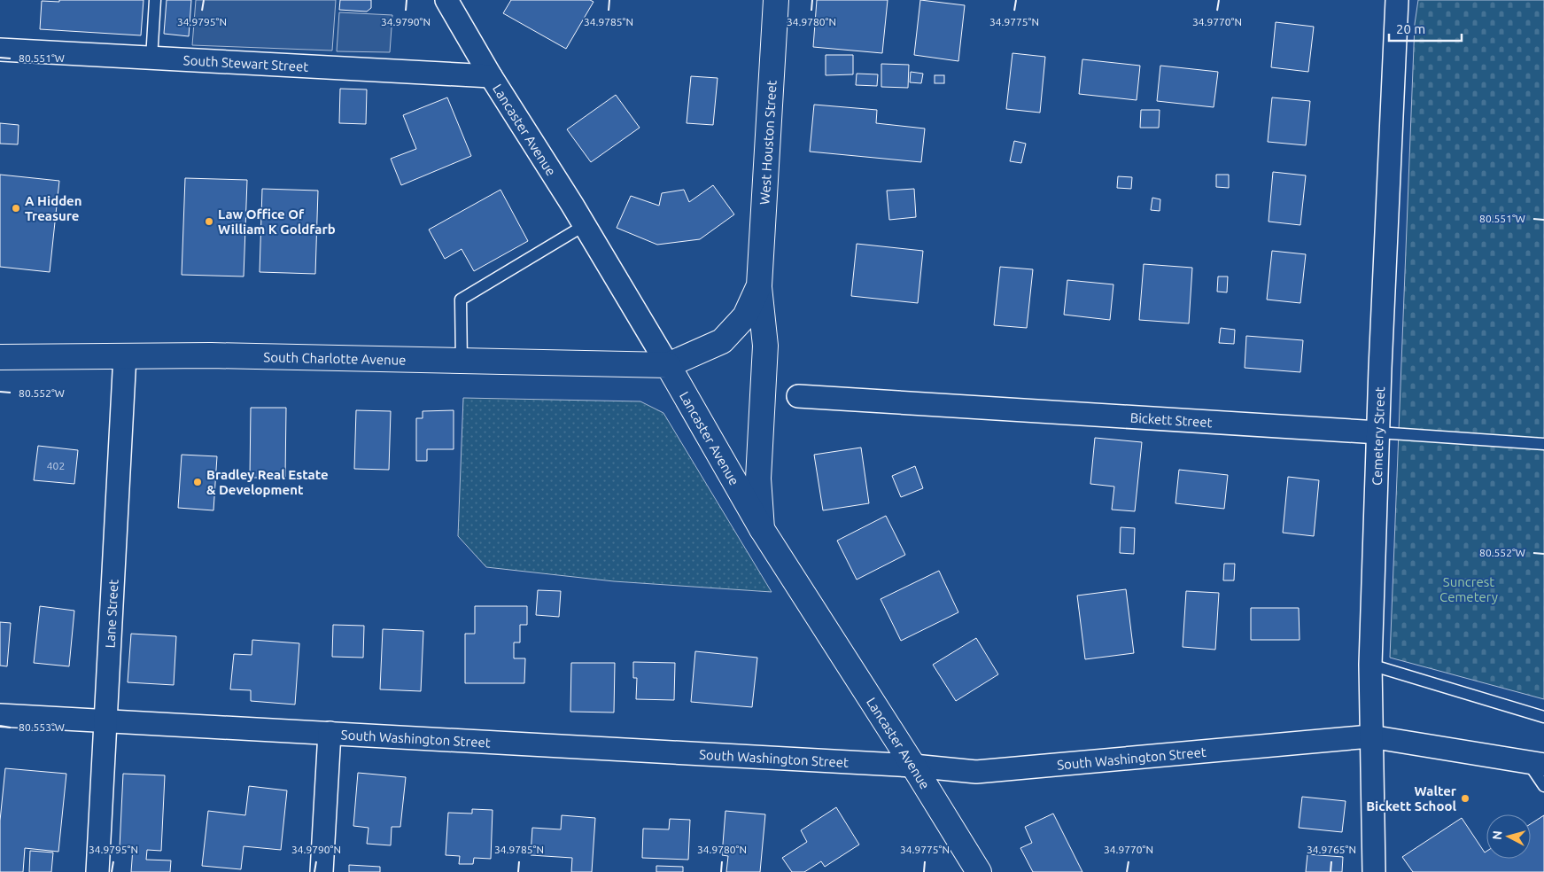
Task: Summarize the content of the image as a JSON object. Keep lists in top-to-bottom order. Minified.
{"streets":{"main road":["Lancaster Avenue","West Houston Street","South Charlotte Avenue"],"street":["South Stewart Street","Bickett Street","Cemetery Street","Lane Street","South Washington Street"]},"crossings":[["South Stewart Street","Lancaster Avenue"],["Lancaster Avenue","West Houston Street"],["Lancaster Avenue","South Charlotte Avenue"],["Lancaster Avenue","South Washington Street"],["West Houston Street","South Charlotte Avenue"],["South Charlotte Avenue","Lane Street"],["Bickett Street","Cemetery Street"],["Cemetery Street","South Washington Street"],["Lane Street","South Washington Street"]],"parks":["Suncrest Cemetery"],"places":["A Hidden Treasure","Law Office Of William K Goldfarb","Bradley Real Estate & Development","Walter Bickett School"],"house_numbers":["402"],"scale_bar":"20 m","north":"left","coordinates":["34.9795°N","34.9790°N","34.9785°N","34.9780°N","34.9775°N","34.9770°N","80.551°W","80.552°W","80.553°W","34.9765°N"]}
